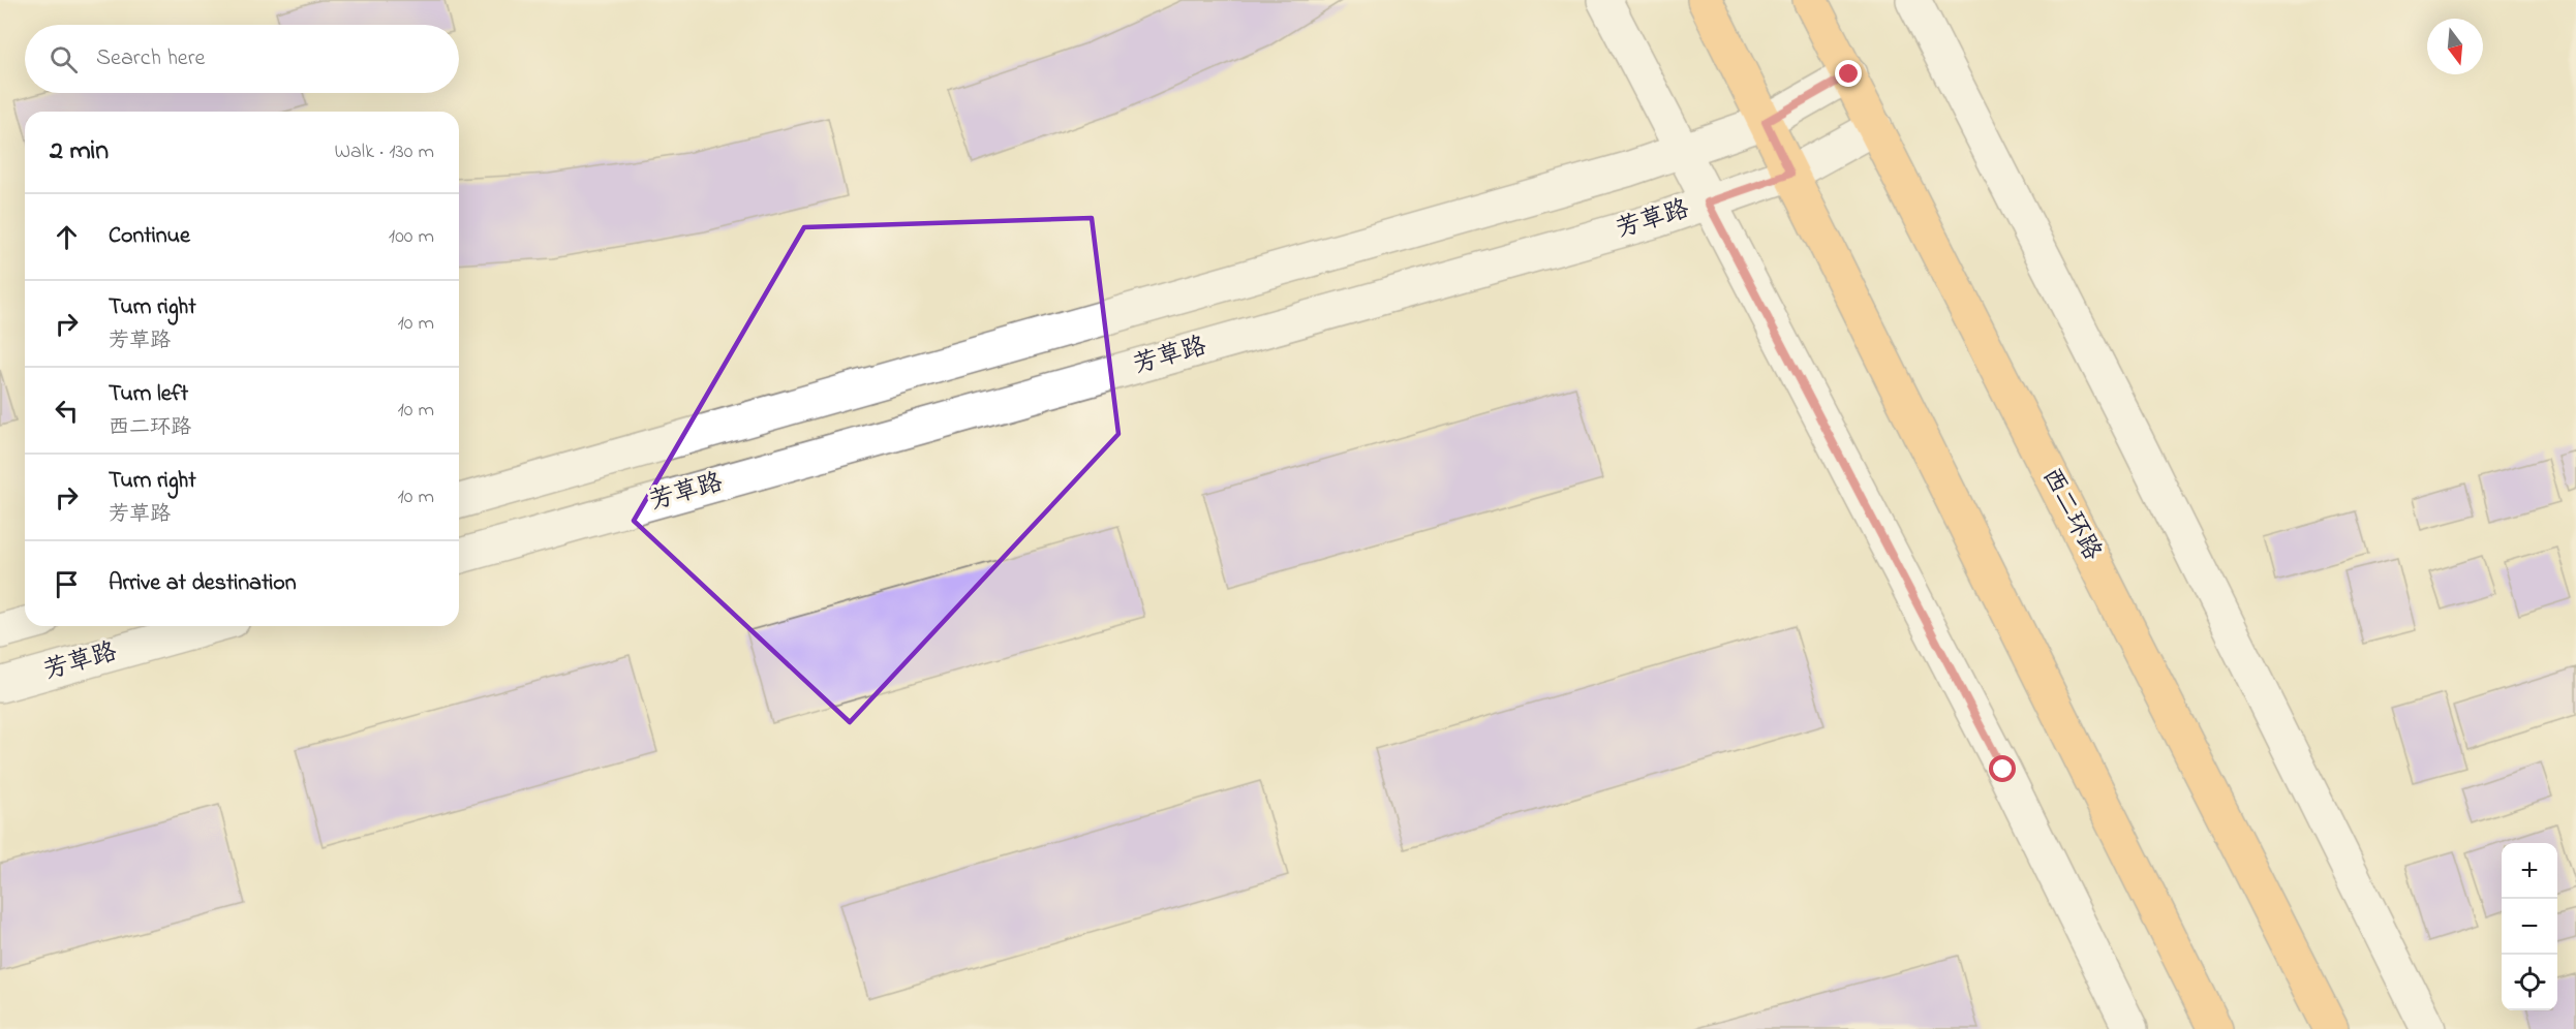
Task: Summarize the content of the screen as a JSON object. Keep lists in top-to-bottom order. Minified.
{"streets":{"main road":["西二环路"],"street":["芳草路"]},"crossings":[["芳草路","西二环路"]],"north":"bottom","page":{"search":"Search here","heading":["2 min","Walk · 130 m"],"list":[["Continue","100 m"],["Turn right","芳草路","10 m"],["Turn left","西二环路","10 m"],["Turn right","芳草路","10 m"],"Arrive at destination"],"map_buttons":["+","−"]}}
